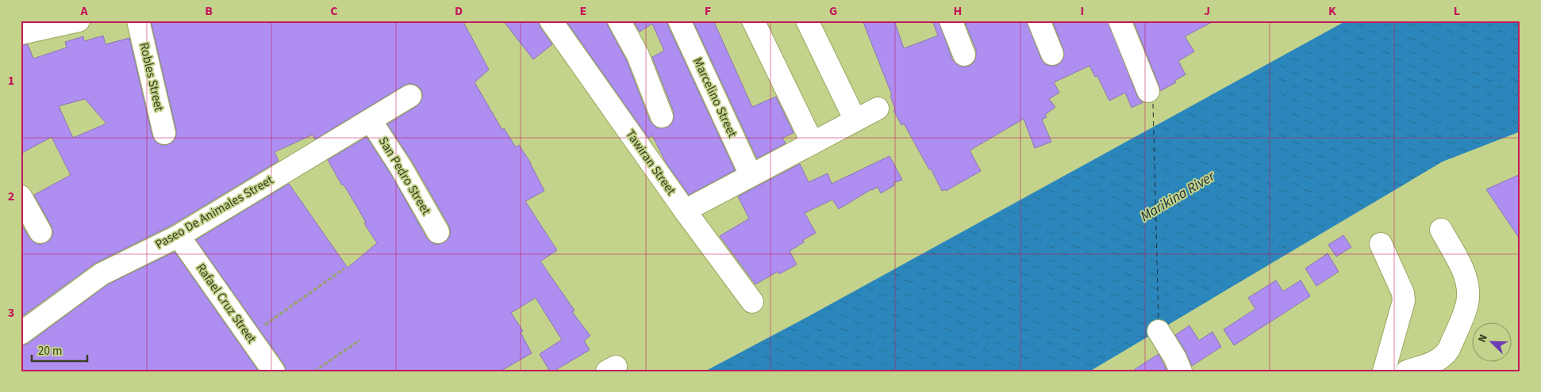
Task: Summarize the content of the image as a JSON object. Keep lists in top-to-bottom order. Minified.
{"streets":{"street":["Robles Street","Marcelino Street","Tawiran Street","San Pedro Street","Paseo De Animales Street","Rafael Cruz Street"]},"crossings":[["San Pedro Street","Paseo De Animales Street"],["Paseo De Animales Street","Rafael Cruz Street"]],"water":["Marikina River"],"scale_bar":"20 m","north":"top left","grid":{"columns":["A","B","C","D","E","F","G","H","I","J","K","L"],"rows":["1","2","3"]}}
